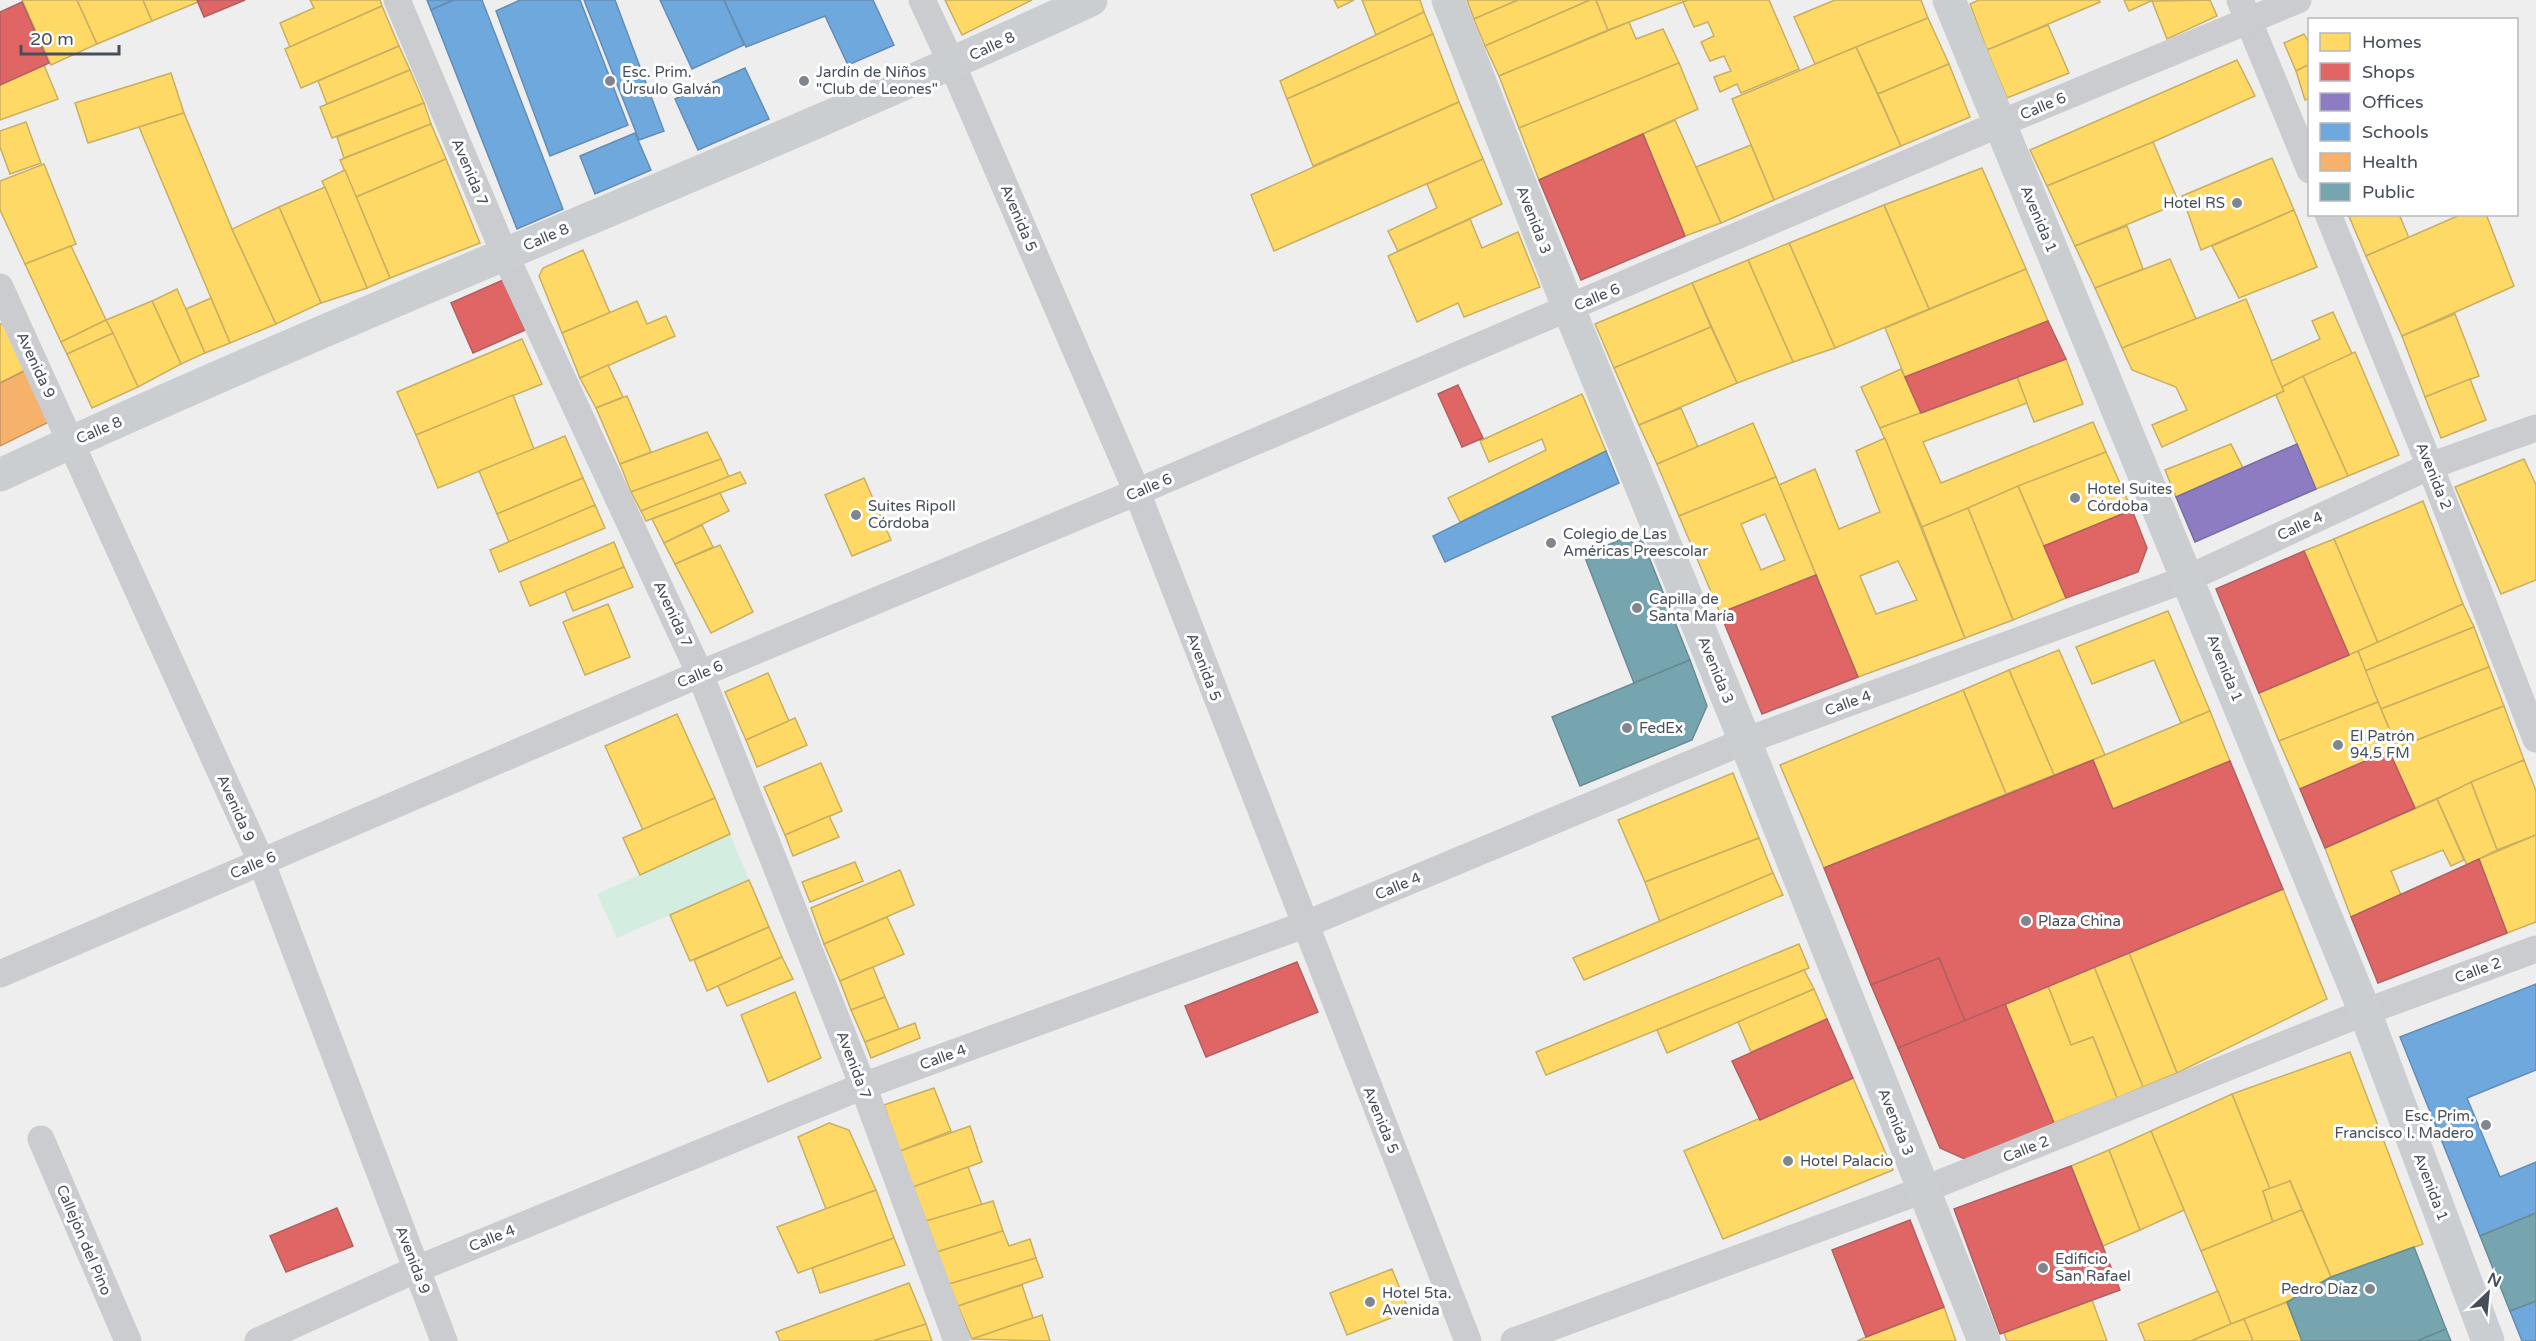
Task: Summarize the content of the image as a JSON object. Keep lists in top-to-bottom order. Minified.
{"streets":{"main road":["Calle 8","Avenida 1","Avenida 3"],"street":["Calle 6","Avenida 7","Avenida 5","Avenida 9","Avenida 2","Calle 4","Calle 2","Callejón del Pino"]},"crossings":[["Calle 8","Avenida 7"],["Calle 8","Avenida 5"],["Calle 8","Avenida 9"],["Calle 6","Avenida 7"],["Calle 6","Avenida 5"],["Calle 6","Avenida 1"],["Calle 6","Avenida 3"],["Calle 6","Avenida 9"],["Avenida 7","Calle 4"],["Avenida 5","Calle 4"],["Avenida 1","Calle 4"],["Avenida 1","Calle 2"],["Avenida 3","Calle 4"],["Avenida 3","Calle 2"],["Avenida 9","Calle 4"],["Avenida 2","Calle 4"]],"places":["Esc. Prim. Úrsulo Galván","Jardín de Niños \"Club de Leones\"","Hotel RS","Hotel Suites Córdoba","Suites Ripoll Córdoba","Colegio de Las Américas Preescolar","Capilla de Santa María","FedEx","El Patrón 94.5 FM","Plaza China","Esc. Prim. Francisco I. Madero","Hotel Palacio","Edificio San Rafael","Pedro Díaz","Hotel 5ta. Avenida"],"legend":["Homes","Shops","Offices","Schools","Health","Public"],"scale_bar":"20 m","north":"top right"}
